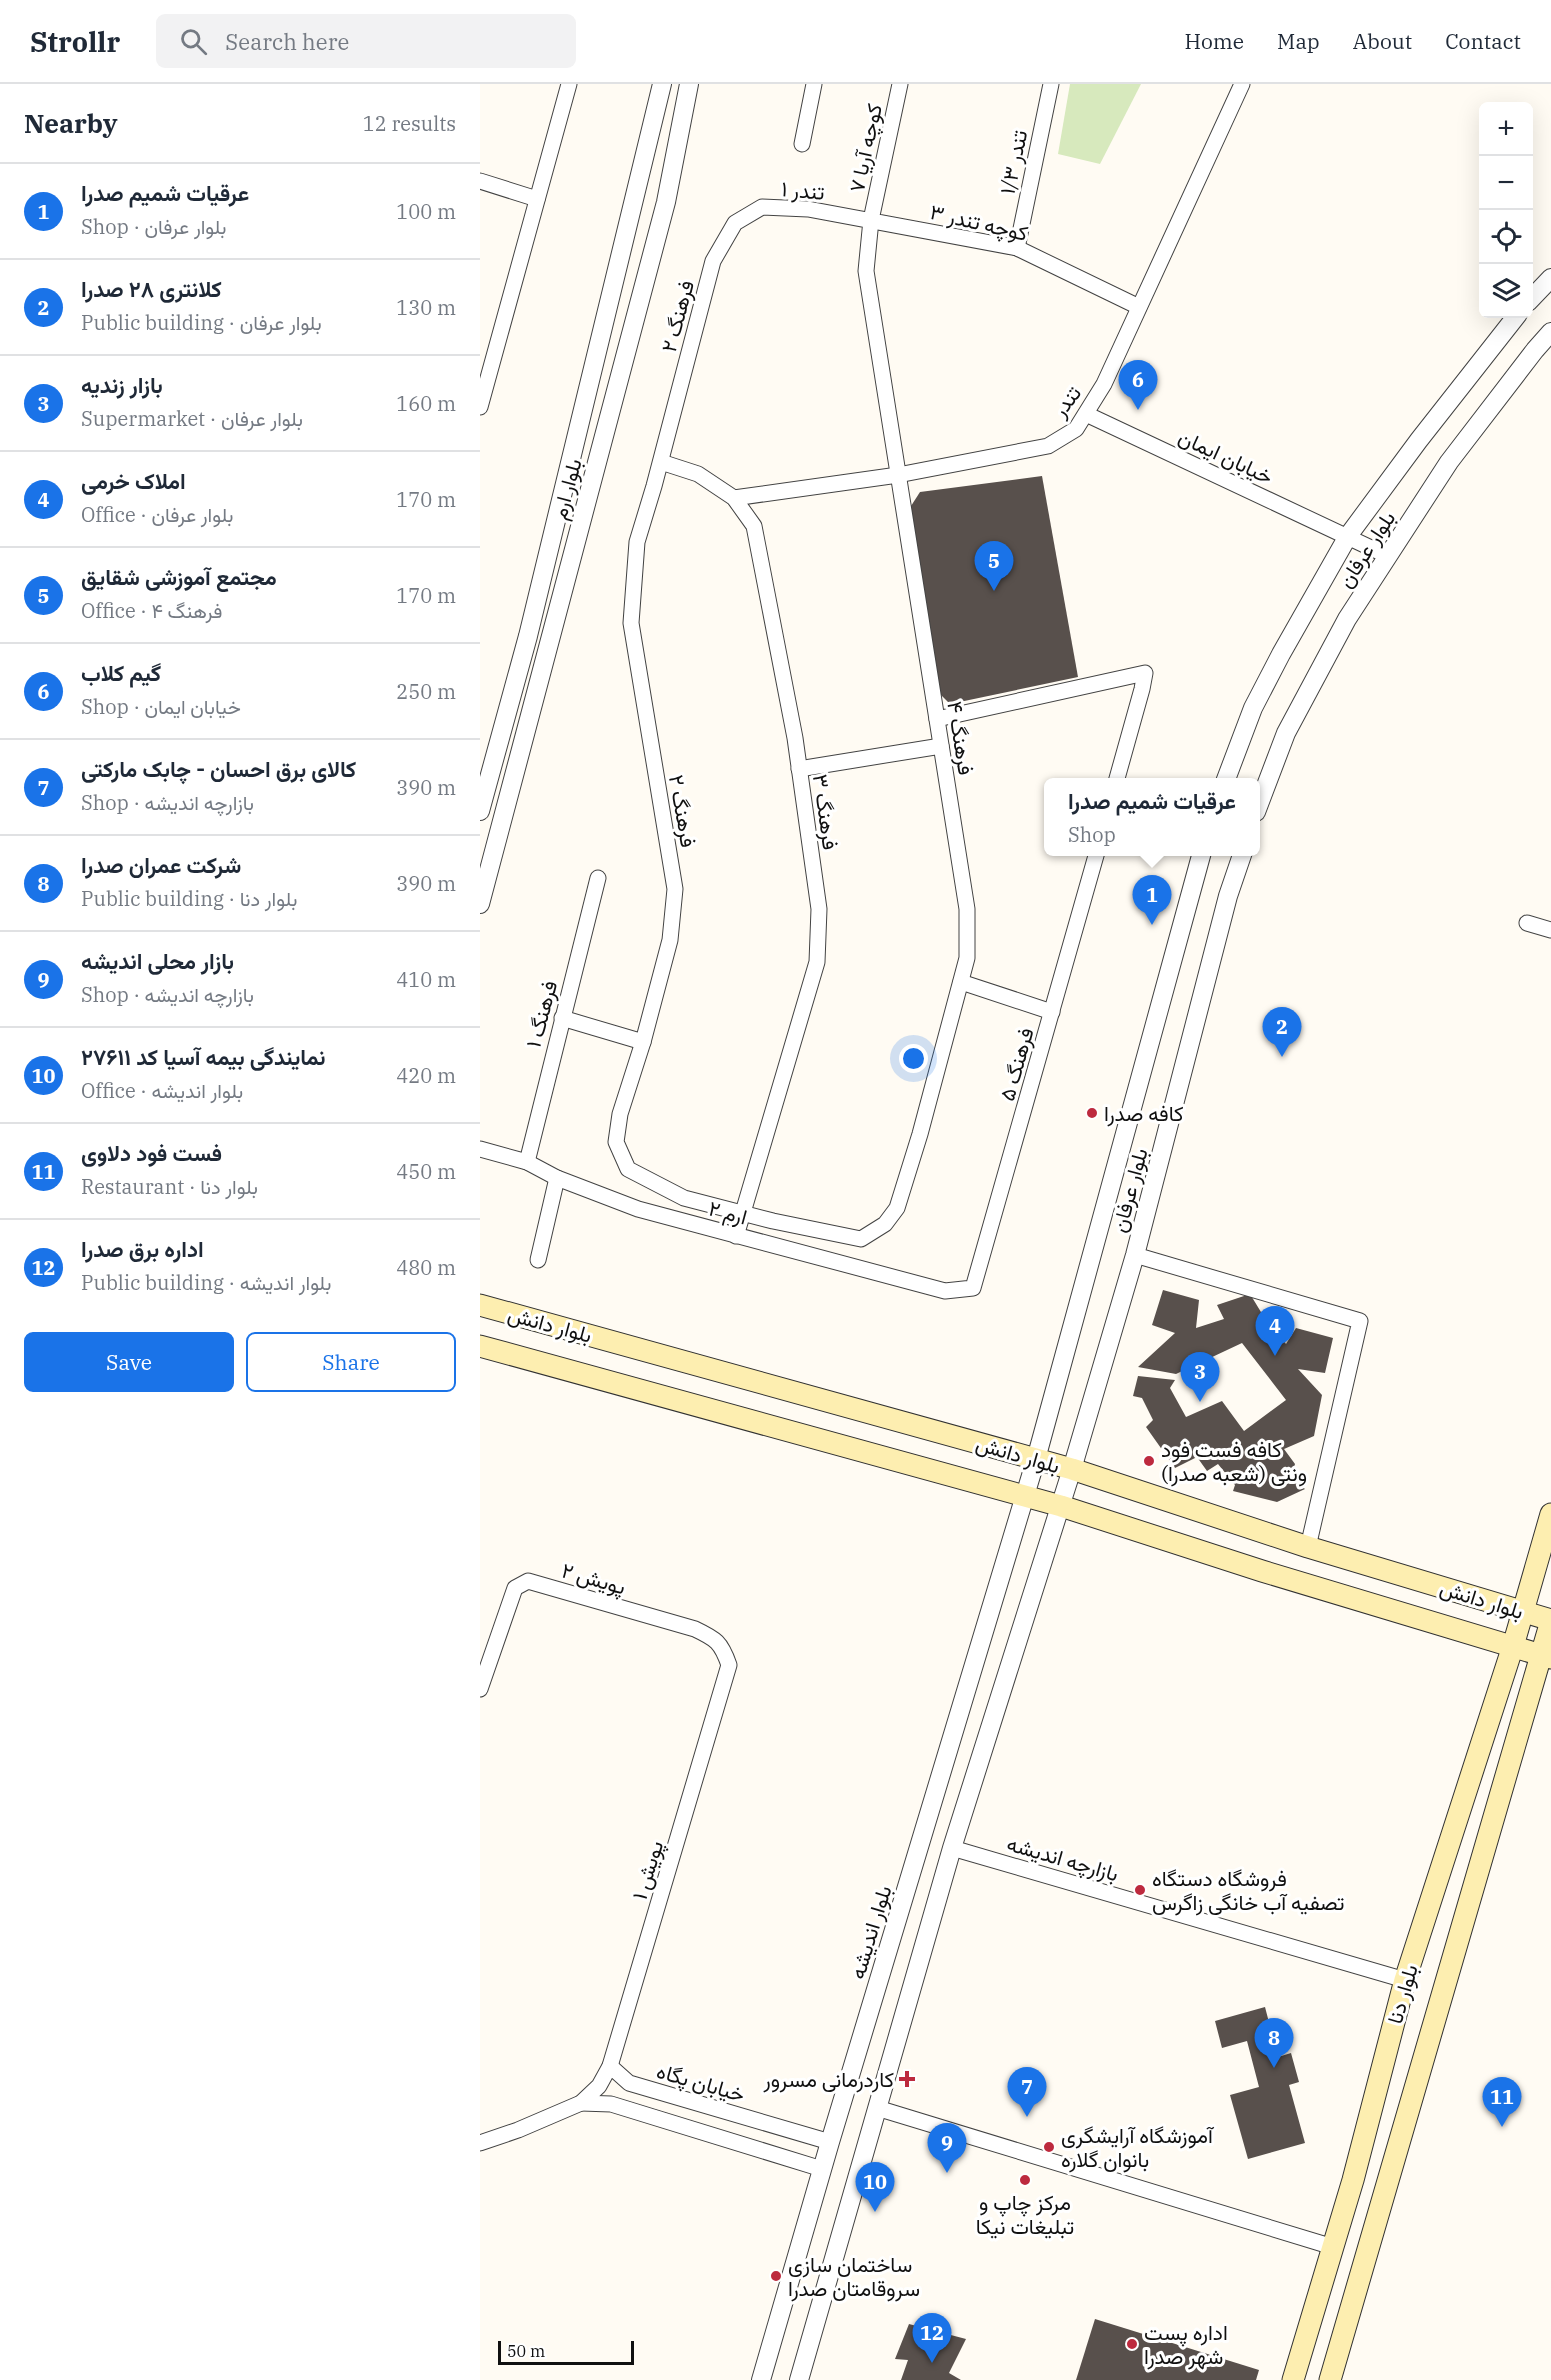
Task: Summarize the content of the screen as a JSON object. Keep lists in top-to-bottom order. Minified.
{"streets":{"main road":["بلوار دانش","بلوار دنا"],"street":["کوچه آریا ۷","تندر ۱/۳","تندر ۱","کوچه تندر ۳","فرهنگ ۲","تندر","خیابان ایمان","بلوار ارم","بلوار عرفان","فرهنگ ۴","فرهنگ ۳","فرهنگ ۱","فرهنگ ۵","ارم ۲","پویش ۲","بازارچه اندیشه","پویش ۱","بلوار اندیشه","خیابان پگاه"]},"crossings":[["کوچه آریا ۷","تندر ۱"],["کوچه آریا ۷","کوچه تندر ۳"],["کوچه آریا ۷","فرهنگ ۴"],["تندر ۱/۳","کوچه تندر ۳"],["تندر ۱","کوچه تندر ۳"],["تندر ۱","فرهنگ ۲"],["تندر ۱","فرهنگ ۴"],["کوچه تندر ۳","تندر"],["کوچه تندر ۳","فرهنگ ۴"],["فرهنگ ۲","فرهنگ ۴"],["فرهنگ ۲","فرهنگ ۳"],["تندر","خیابان ایمان"],["تندر","فرهنگ ۴"],["تندر","فرهنگ ۳"],["خیابان ایمان","بلوار عرفان"],["بلوار عرفان","بلوار دانش"],["بلوار عرفان","بلوار اندیشه"],["فرهنگ ۳","ارم ۲"],["فرهنگ ۱","ارم ۲"],["فرهنگ ۵","ارم ۲"],["بلوار دانش","بلوار اندیشه"],["بلوار دانش","بلوار دنا"],["پویش ۲","پویش ۱"],["بازارچه اندیشه","بلوار دنا"],["پویش ۱","خیابان پگاه"],["بلوار اندیشه","خیابان پگاه"]],"places":{"other":["کافه صدرا","کافه فست فود ونتی (شعبه صدرا)","فروشگاه دستگاه تصفیه آب خانگی زاگرس","آموزشگاه آرایشگری بانوان گلاره","مرکز چاپ و تبلیغات نیکا","ساختمان سازی سروقامتان صدرا","اداره پست شهر صدرا"],"health":["کاردرمانی مسرور"]},"scale_bar":"50 m","page":{"header":"Strollr","search":"Search here","nav":["Home","Map","About","Contact"],"heading":["Nearby","12 results"],"map_buttons":["+","−"],"list":[{"mark":"1","name":"عرقیات شمیم صدرا","note":"Shop · بلوار عرفان","value":"100 m"},{"mark":"2","name":"کلانتری ۲۸ صدرا","note":"Public building · بلوار عرفان","value":"130 m"},{"mark":"3","name":"بازار زندیه","note":"Supermarket · بلوار عرفان","value":"160 m"},{"mark":"4","name":"املاک خرمی","note":"Office · بلوار عرفان","value":"170 m"},{"mark":"5","name":"مجتمع آموزشی شقایق","note":"Office · فرهنگ ۴","value":"170 m"},{"mark":"6","name":"گیم کلاب","note":"Shop · خیابان ایمان","value":"250 m"},{"mark":"7","name":"کالای برق احسان - چابک مارکتی","note":"Shop · بازارچه اندیشه","value":"390 m"},{"mark":"8","name":"شرکت عمران صدرا","note":"Public building · بلوار دنا","value":"390 m"},{"mark":"9","name":"بازار محلی اندیشه","note":"Shop · بازارچه اندیشه","value":"410 m"},{"mark":"10","name":"نمایندگی بیمه آسیا کد ۲۷۶۱۱","note":"Office · بلوار اندیشه","value":"420 m"},{"mark":"11","name":"فست فود دلاوی","note":"Restaurant · بلوار دنا","value":"450 m"},{"mark":"12","name":"اداره برق صدرا","note":"Public building · بلوار اندیشه","value":"480 m"}],"pins":["6","5","1","2","4","3","8","7","11","9","10","12"],"popup":["عرقیات شمیم صدرا","Shop"],"buttons":["Save","Share"],"scale":"50 m"}}
